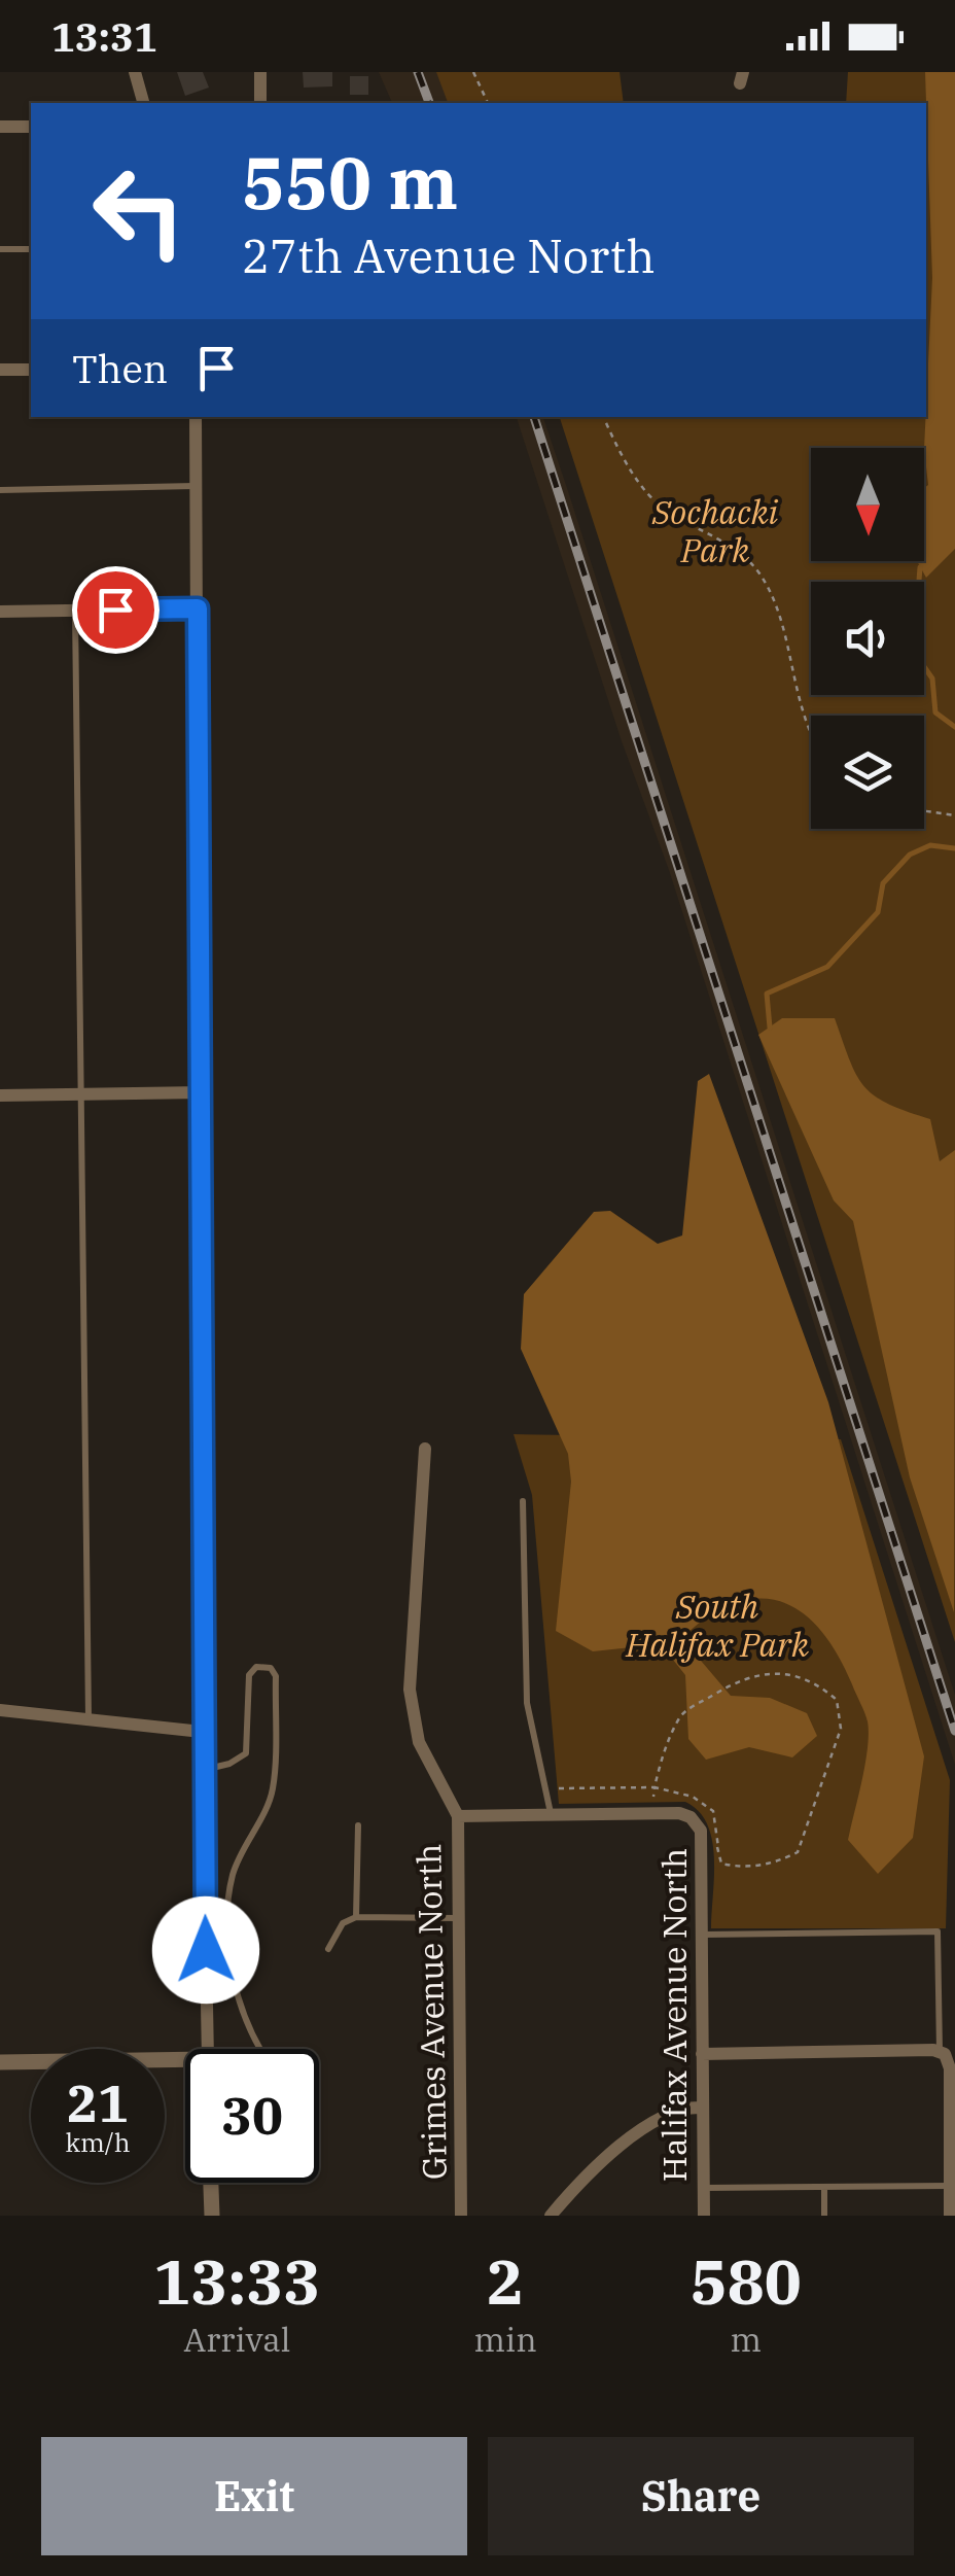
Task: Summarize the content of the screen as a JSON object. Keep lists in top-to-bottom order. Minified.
{"streets":{"street":["Grimes Avenue North","Halifax Avenue North"]},"parks":["Sochacki Park","South Halifax Park"],"north":"bottom","page":{"status":"13:31","turn":["550 m","27th Avenue North"],"then":"Then","speed":"21 km/h","limit":"30","eta":["13:33","Arrival","2","min","580","m"],"buttons":["Exit","Share"]}}
